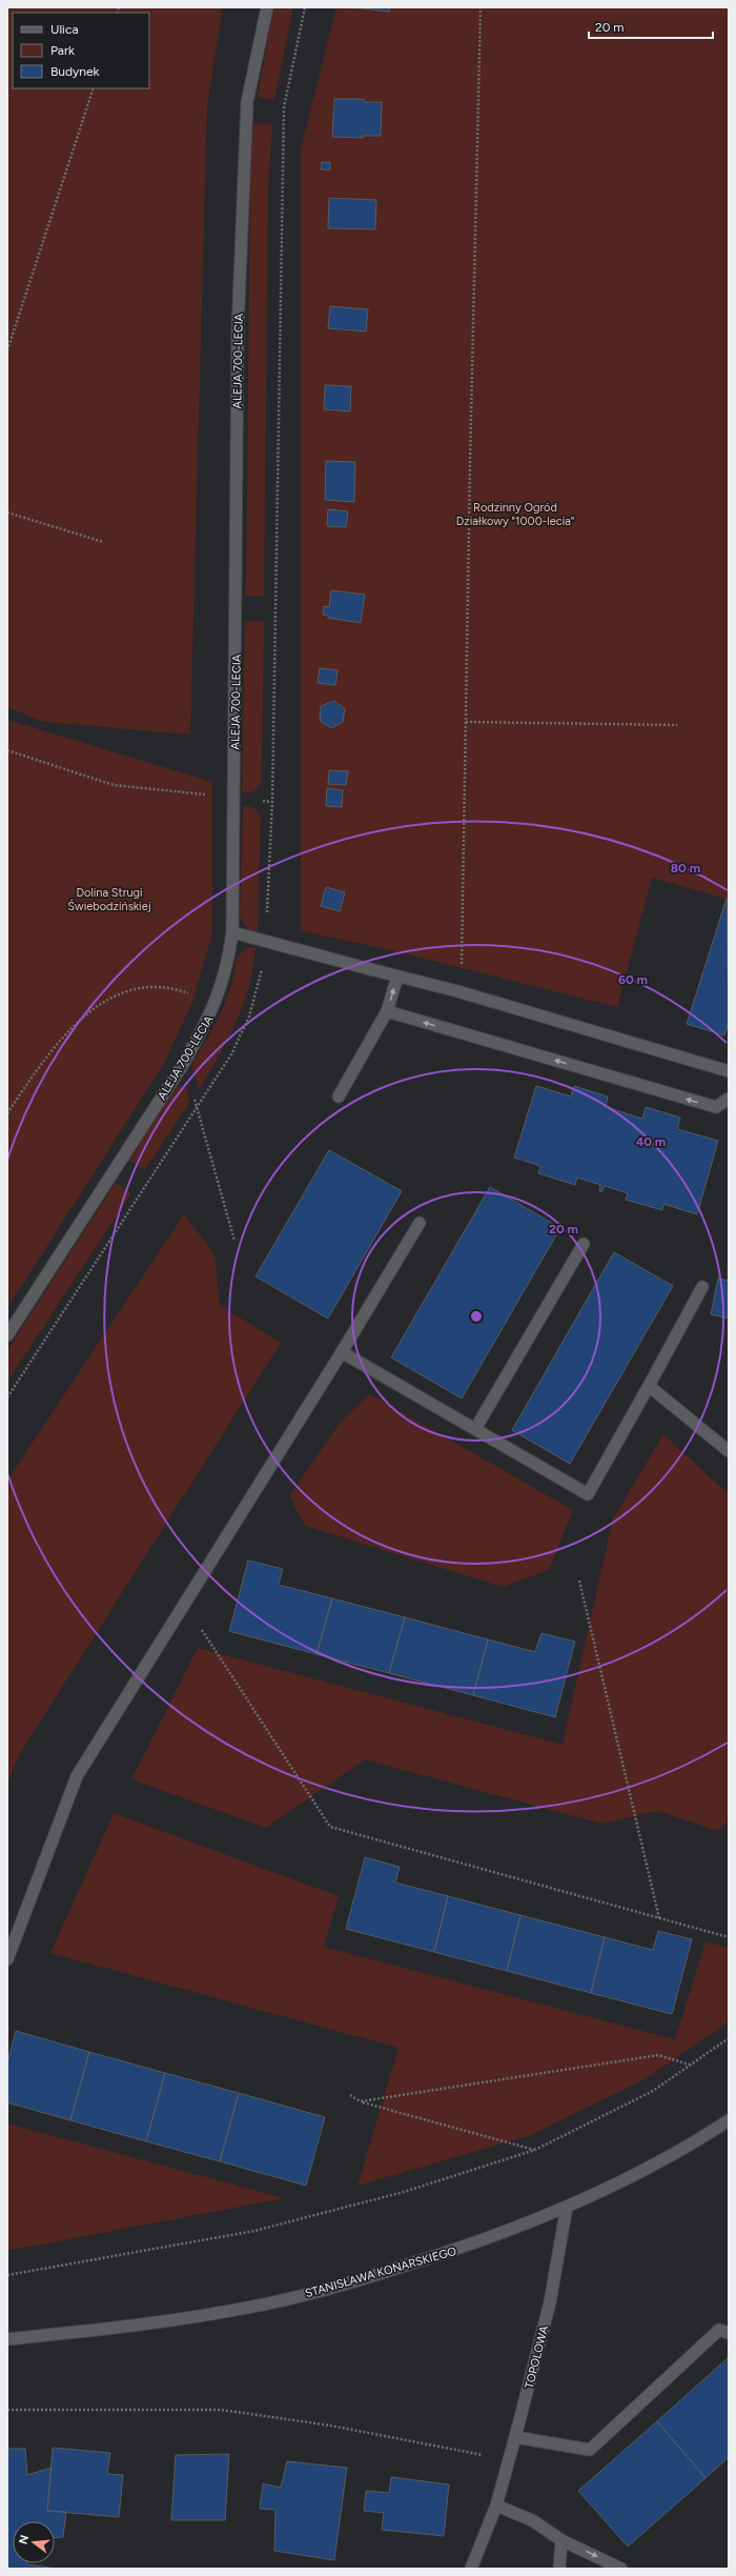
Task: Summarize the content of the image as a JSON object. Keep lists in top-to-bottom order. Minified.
{"streets":{"street":["ALEJA 700-LECIA","STANISŁAWA KONARSKIEGO","TOPOLOWA"]},"crossings":[["STANISŁAWA KONARSKIEGO","TOPOLOWA"]],"parks":["Rodzinny Ogród Działkowy \"1000-lecia\"","Dolina Strugi Świebodzińskiej"],"legend":["Ulica","Park","Budynek"],"scale_bar":"20 m","north":"left","rings":["80 m","60 m","40 m","20 m"]}
